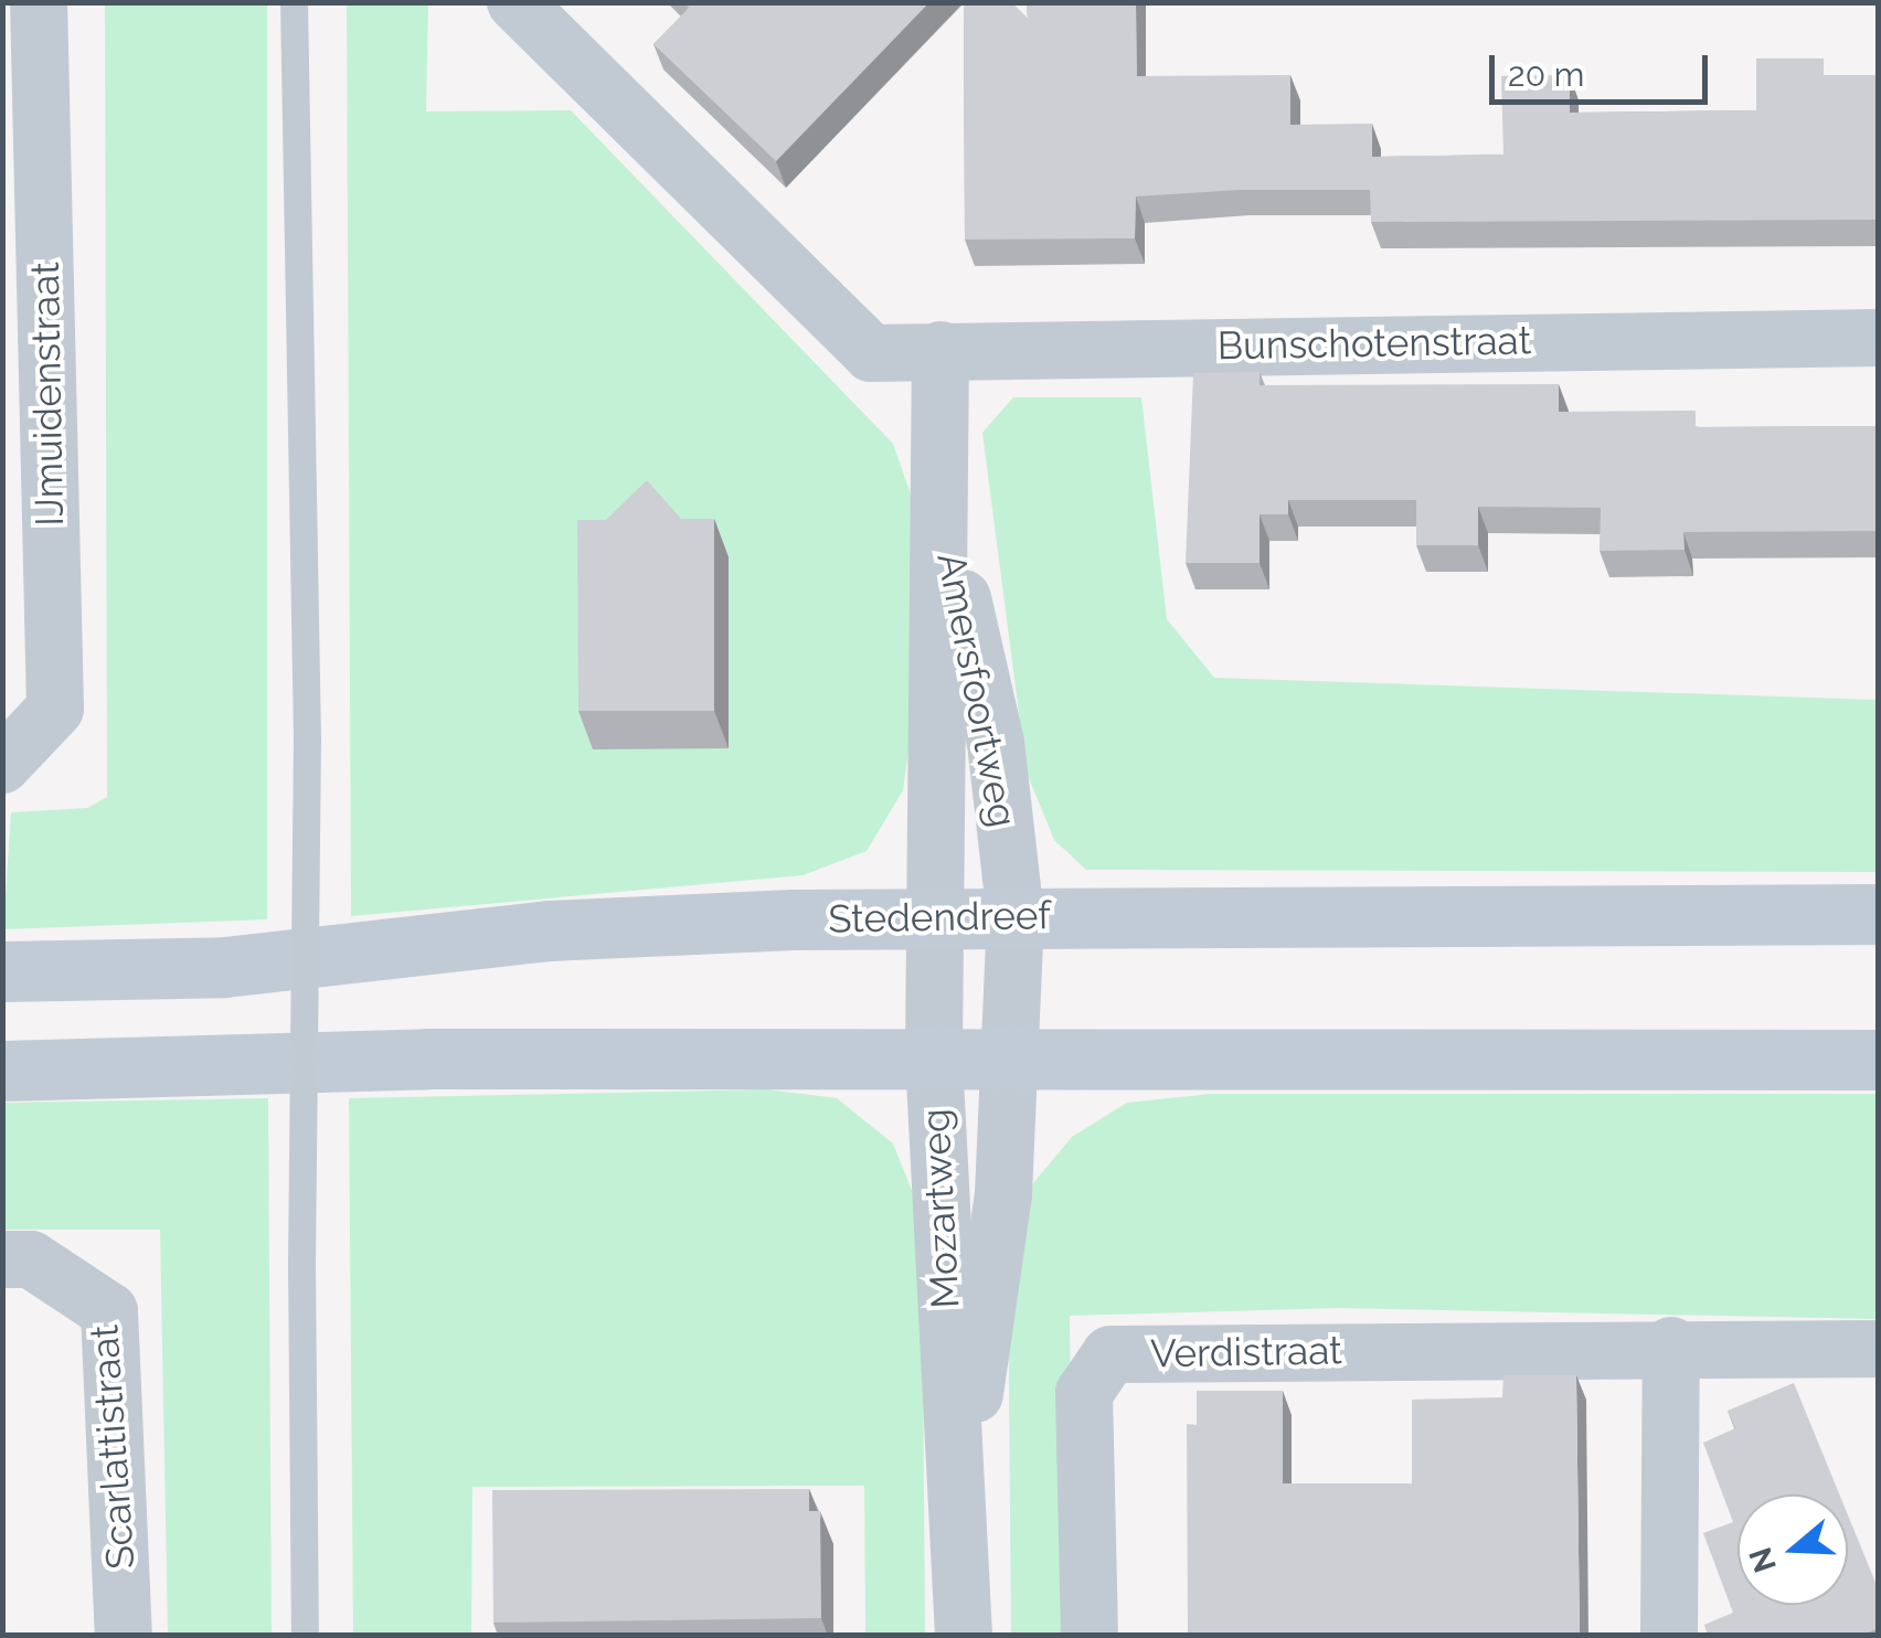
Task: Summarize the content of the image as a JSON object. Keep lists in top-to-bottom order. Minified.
{"streets":{"main road":["Stedendreef"],"street":["Bunschotenstraat","IJmuidenstraat","Amersfoortweg","Mozartweg","Verdistraat","Scarlattistraat"]},"crossings":[["Bunschotenstraat","Amersfoortweg"],["Amersfoortweg","Stedendreef"],["Amersfoortweg","Mozartweg"],["Stedendreef","Mozartweg"]],"scale_bar":"20 m","north":"left"}
